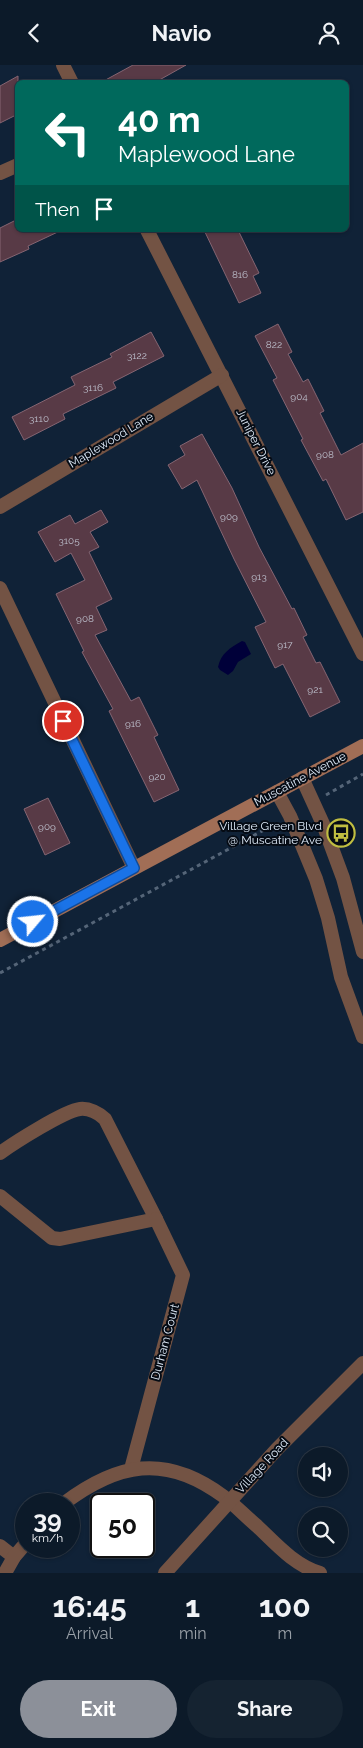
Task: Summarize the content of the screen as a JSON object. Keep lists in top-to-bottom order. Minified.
{"streets":{"main road":["Muscatine Avenue"],"street":["Maplewood Lane","Juniper Drive","Durham Court","Village Road"]},"crossings":[["Maplewood Lane","Juniper Drive"]],"places":{"bus stop":["Village Green Blvd @ Muscatine Ave"]},"house_numbers":["816","822","3122","3116","904","3110","908","909","3105","913","908","917","921","916","920","909"],"page":{"header":"Navio","turn":["40 m","Maplewood Lane"],"then":"Then","speed":"39 km/h","limit":"50","eta":["16:45","Arrival","1","min","100","m"],"buttons":["Exit","Share"]}}
